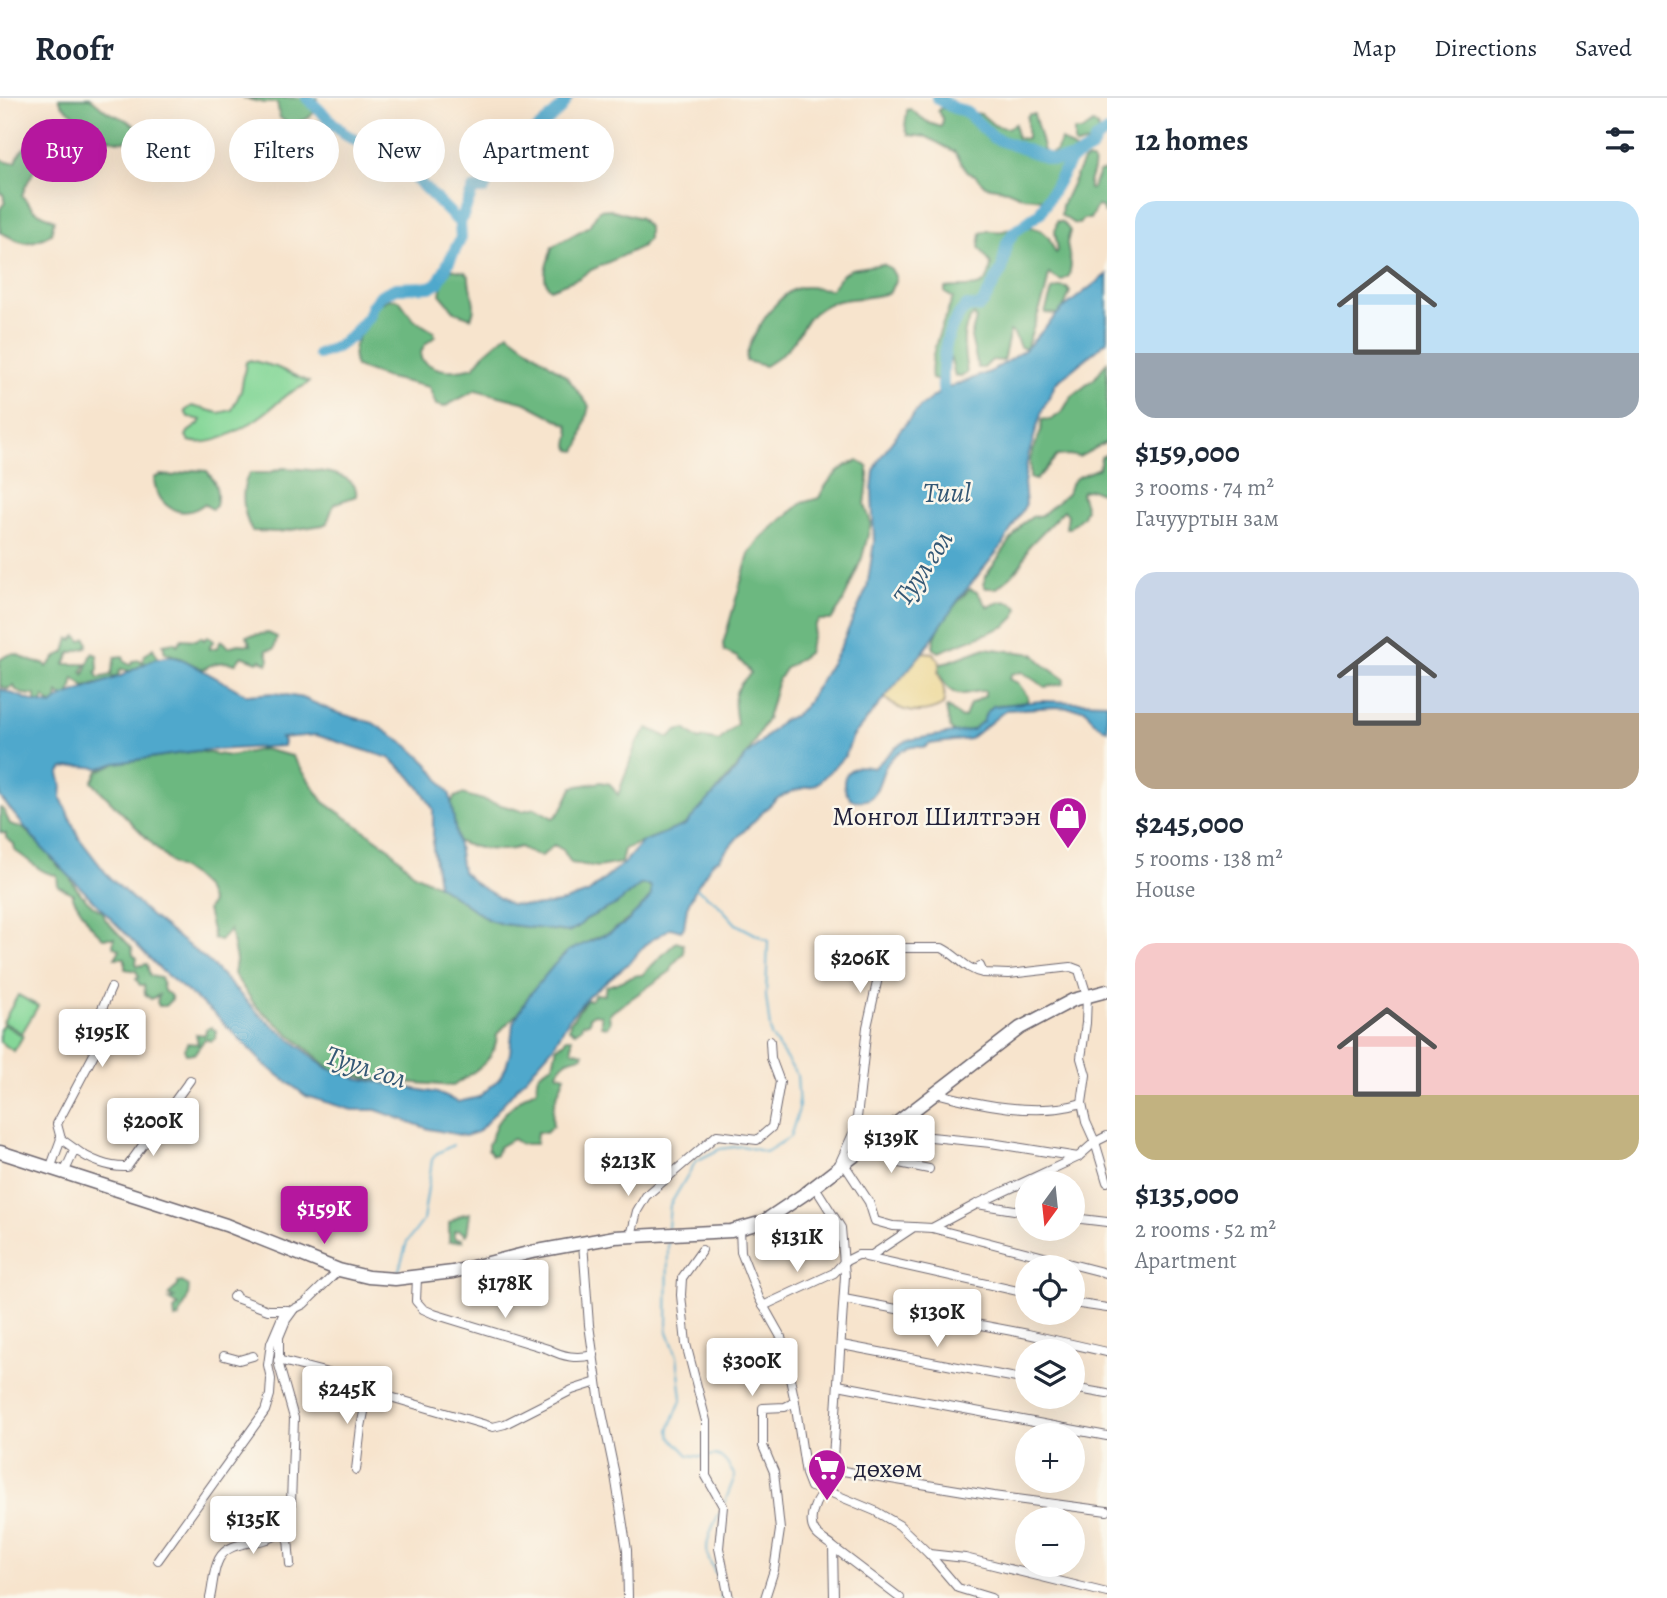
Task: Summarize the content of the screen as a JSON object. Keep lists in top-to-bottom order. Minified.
{"water":["Tuul","Туул гол"],"places":{"shop":["Монгол Шилтгээн"],"supermarket":["дөхөм"]},"north":"bottom","page":{"header":"Roofr","nav":["Map","Directions","Saved"],"heading":"12 homes","chip":["Buy","Rent","Filters","New","Apartment"],"list":[{"name":"$159,000","note":"3 rooms · 74 m² · Гачууртын зам"},{"name":"$245,000","note":"5 rooms · 138 m² · House"},{"name":"$135,000","note":"2 rooms · 52 m² · Apartment"}],"price":["$206K","$195K","$200K","$139K","$213K","$159K","$131K","$178K","$130K","$300K","$245K","$135K"],"map_buttons":["+","−"]}}
